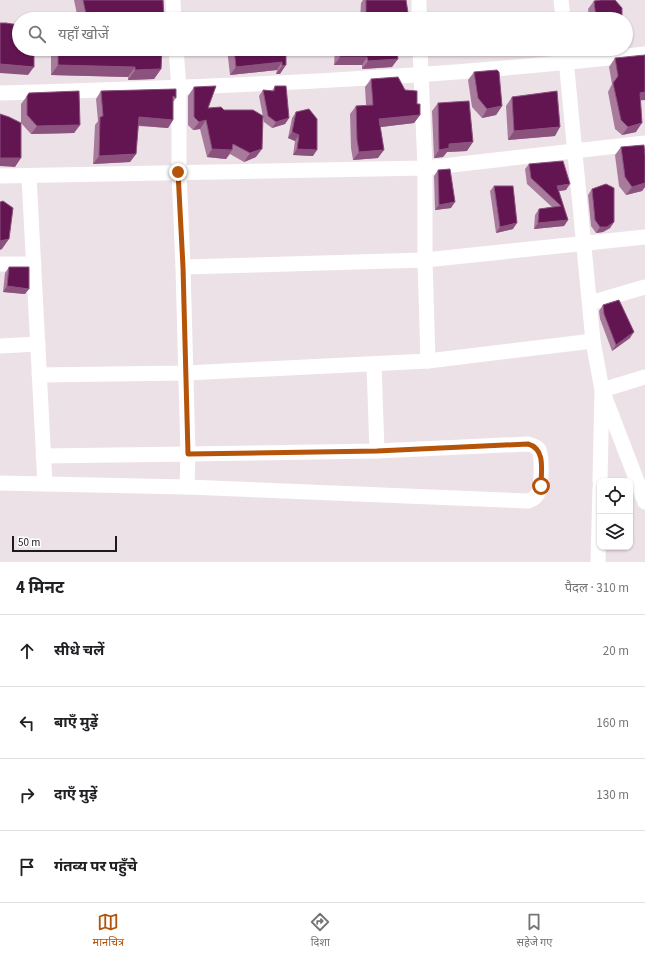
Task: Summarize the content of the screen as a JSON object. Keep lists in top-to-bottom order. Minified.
{"scale_bar":"50 m","page":{"search":"यहाँ खोजें","scale":"50 m","heading":["4 मिनट","पैदल · 310 m"],"list":[["सीधे चलें","20 m"],["बाएँ मुड़ें","160 m"],["दाएँ मुड़ें","130 m"],"गंतव्य पर पहुँचे"],"nav":["मानचित्र","दिशा","सहेजे गए"]}}
